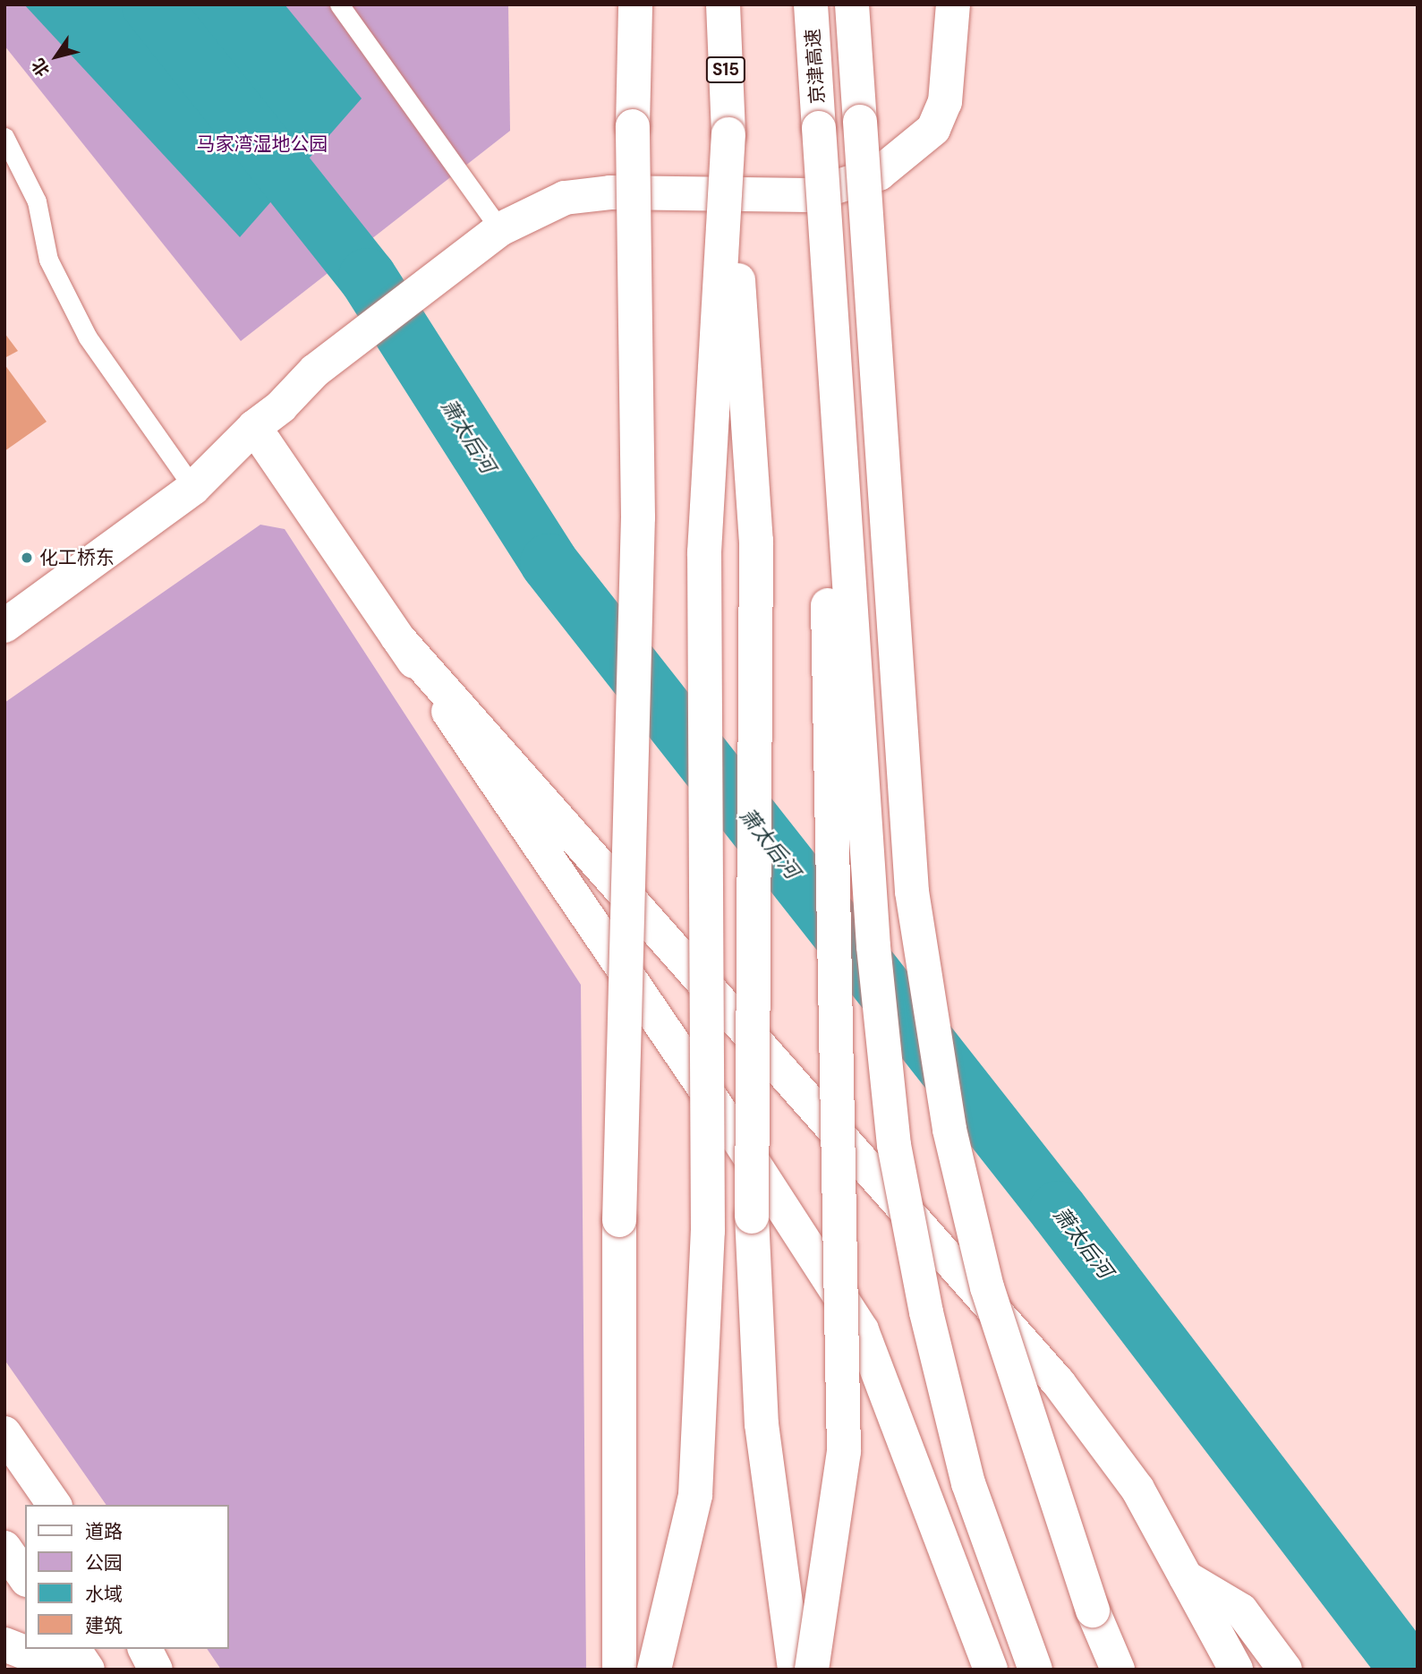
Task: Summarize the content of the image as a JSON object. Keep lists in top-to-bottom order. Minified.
{"streets":{"main road":["京津高速","S15"]},"water":["萧太后河"],"parks":["马家湾湿地公园"],"places":["化工桥东"],"legend":["道路","公园","水域","建筑"],"north":"bottom left"}
